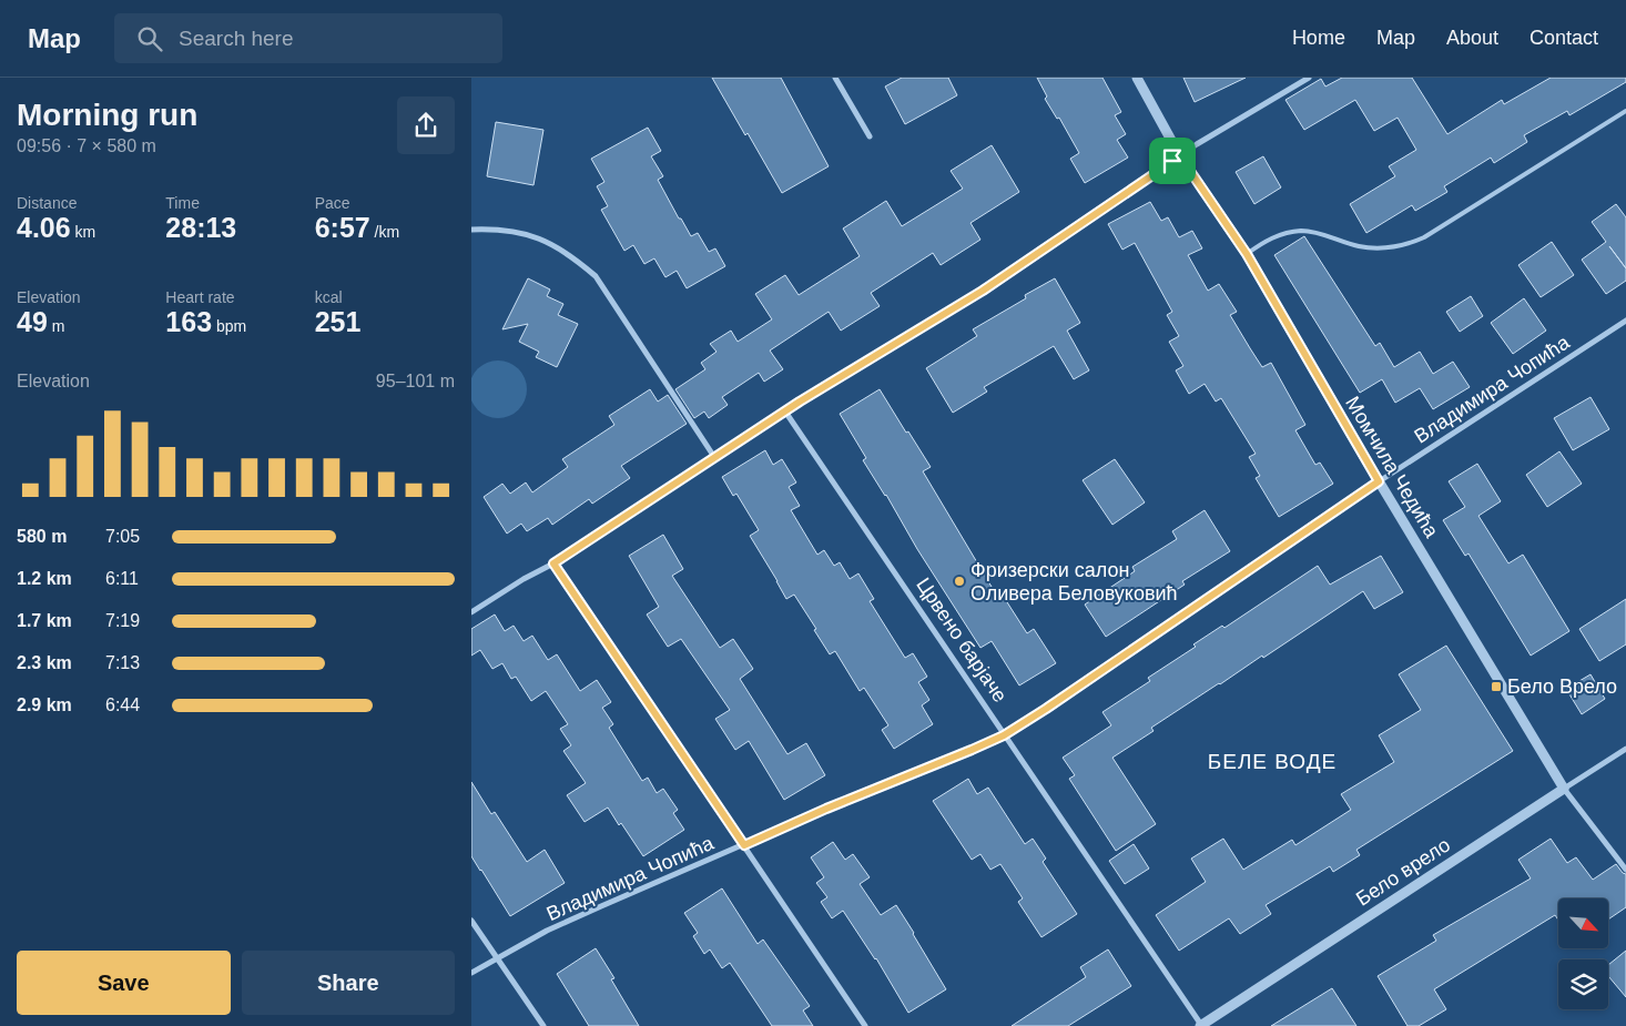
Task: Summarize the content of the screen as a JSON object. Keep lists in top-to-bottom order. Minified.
{"streets":{"street":["Владимира Чопића","Момчила Чедића","Црвено барјаче","Бело врело"]},"crossings":[["Владимира Чопића","Момчила Чедића"],["Владимира Чопића","Црвено барјаче"],["Момчила Чедића","Бело врело"],["Црвено барјаче","Бело врело"]],"districts":["БЕЛЕ ВОДЕ"],"places":{"other":["Фризерски салон Оливера Беловуковић"],"transit":["Бело Врело"]},"north":"bottom right","page":{"header":"Map","search":"Search here","nav":["Home","Map","About","Contact"],"heading":["Morning run","09:56 · 7 × 580 m"],"stats":[["Distance","4.06 km"],["Time","28:13"],["Pace","6:57 /km"],["Elevation","49 m"],["Heart rate","163 bpm"],["kcal","251"]],"chart":["Elevation","95–101 m"],"list":[{"name":"580 m","note":"7:05"},{"name":"1.2 km","note":"6:11"},{"name":"1.7 km","note":"7:19"},{"name":"2.3 km","note":"7:13"},{"name":"2.9 km","note":"6:44"}],"buttons":["Save","Share"]}}
